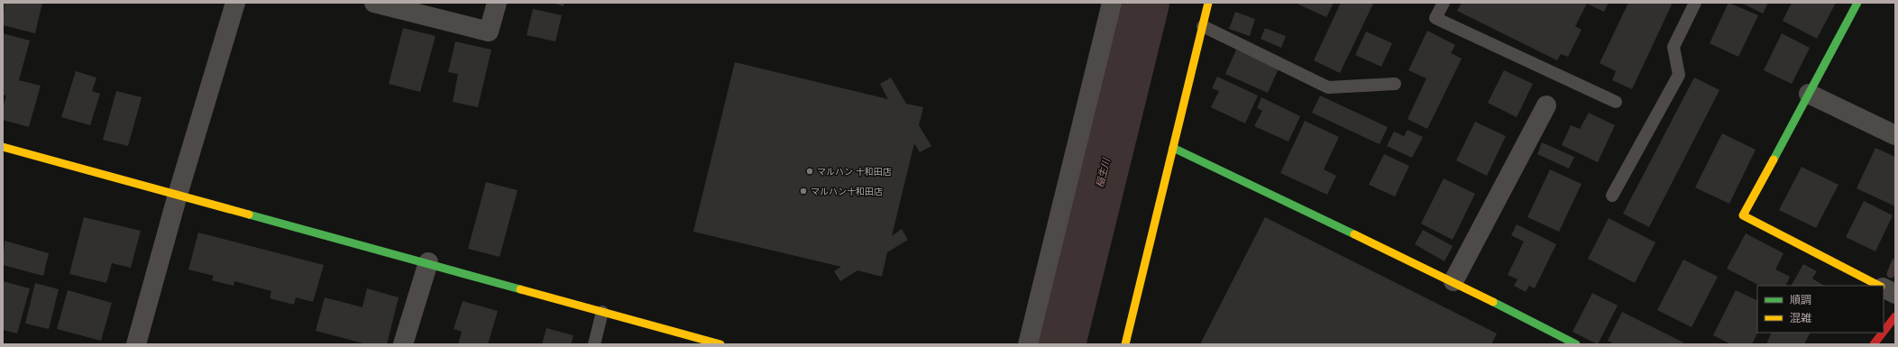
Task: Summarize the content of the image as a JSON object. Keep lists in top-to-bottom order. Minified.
{"water":["稲生川"],"places":["マルハン 十和田店","マルハン十和田店"],"legend":["順調","混雑"]}
